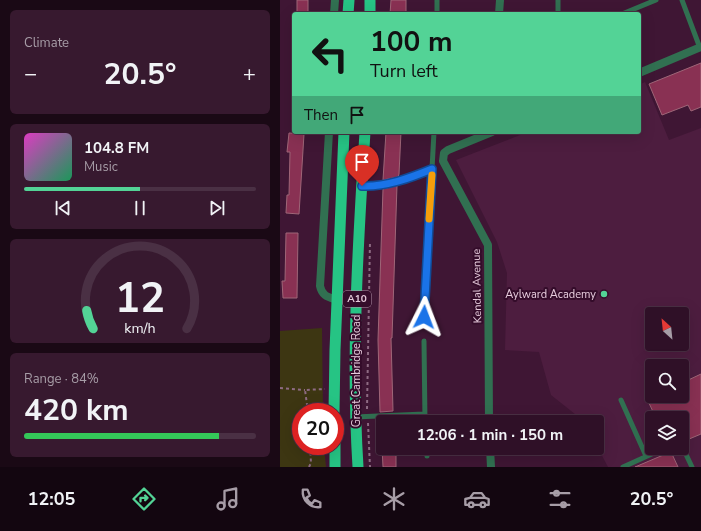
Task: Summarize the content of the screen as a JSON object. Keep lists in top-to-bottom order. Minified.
{"streets":{"highway":["A10","Great Cambridge Road"],"street":["Kendal Avenue"]},"places":["Aylward Academy"],"north":"top left","page":{"tile":["Climate",["Range · 84%","420 km"]],"turn":["100 m","Turn left"],"heat":["−","20.5°","+"],"then":"Then","song":["104.8 FM","Music"],"limit":"20","trip":"12:06 · 1 min · 150 m","tabs":["12:05","20.5°"],"gauge":["12","km/h"]}}
